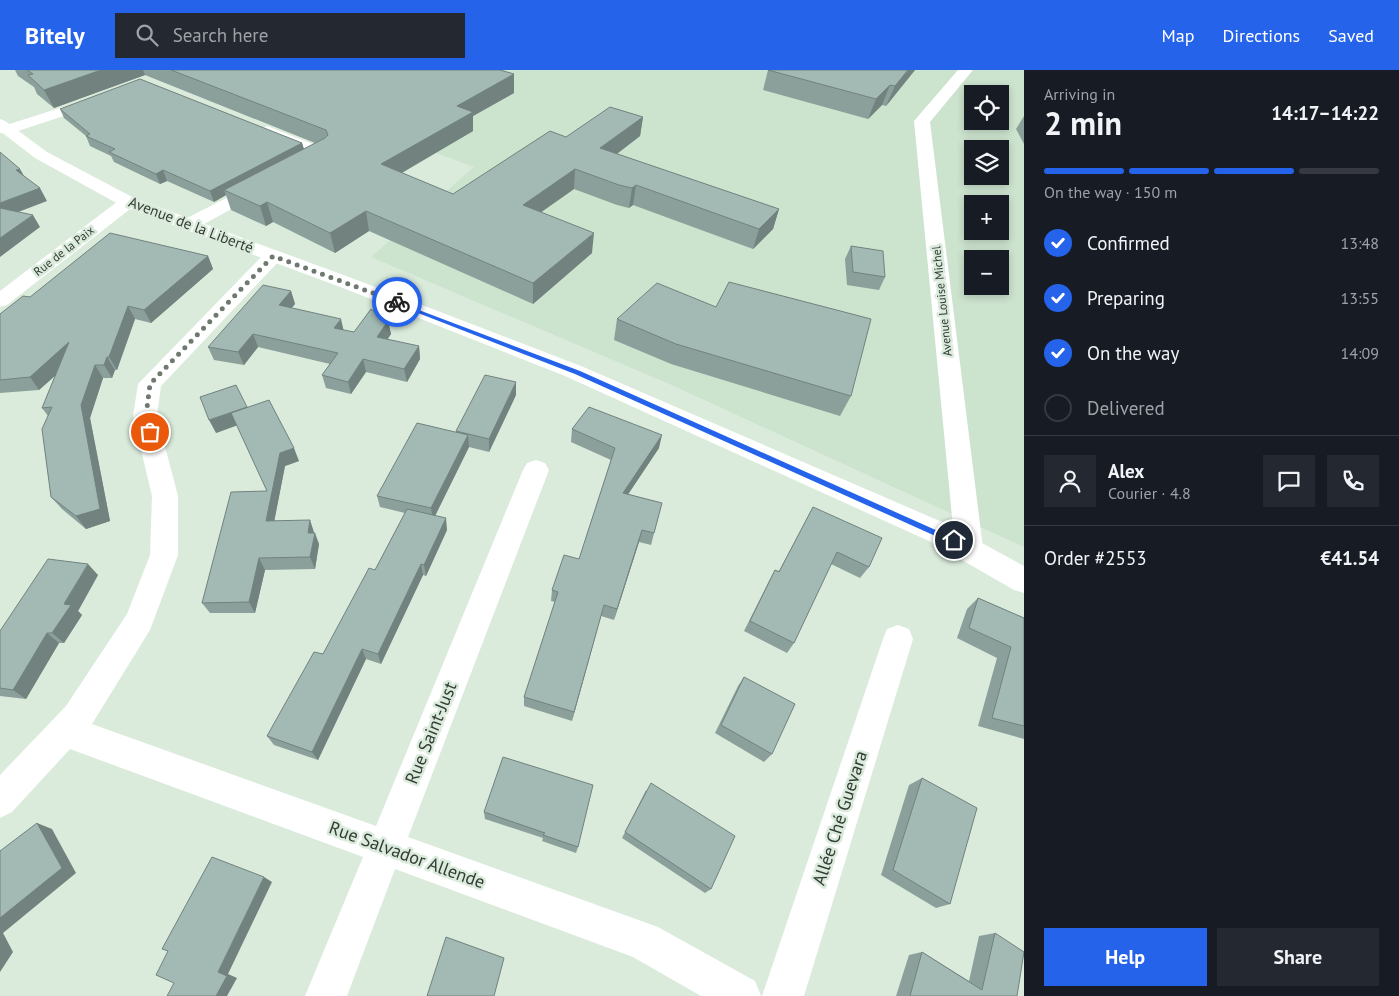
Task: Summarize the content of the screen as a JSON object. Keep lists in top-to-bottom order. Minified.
{"streets":{"street":["Avenue de la Liberté","Rue de la Paix","Avenue Louise Michel","Rue Saint-Just","Allée Ché Guevara","Rue Salvador Allende"]},"crossings":[["Avenue de la Liberté","Rue de la Paix"],["Avenue de la Liberté","Avenue Louise Michel"],["Rue Saint-Just","Rue Salvador Allende"]],"page":{"header":"Bitely","search":"Search here","nav":["Map","Directions","Saved"],"heading":["2 min","Arriving in","14:17–14:22"],"panel":["Alex","Courier · 4.8","Order #2553","€41.54"],"map_buttons":["+","−"],"bar":"On the way · 150 m","list":[["Confirmed","13:48"],["Preparing","13:55"],["On the way","14:09"],"Delivered"],"buttons":["Help","Share"]}}
